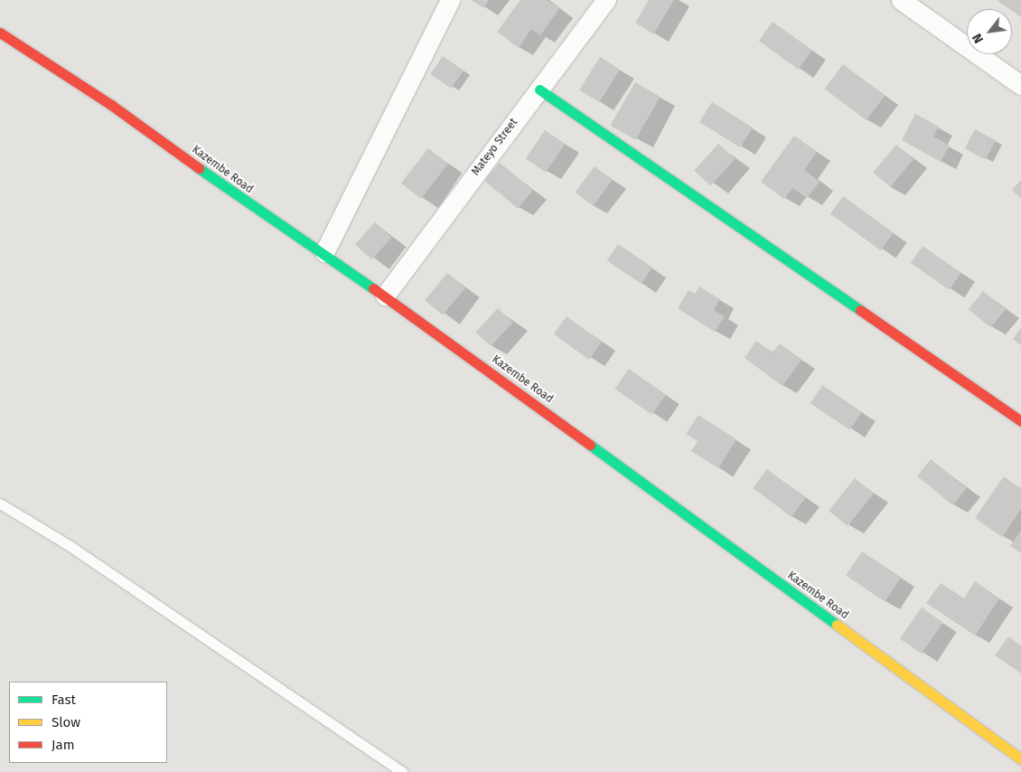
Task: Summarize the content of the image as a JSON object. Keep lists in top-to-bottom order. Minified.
{"streets":{"main road":["Kazembe Road"],"street":["Mateyo Street"]},"crossings":[["Mateyo Street","Kazembe Road"]],"legend":["Fast","Slow","Jam"],"north":"bottom left"}
